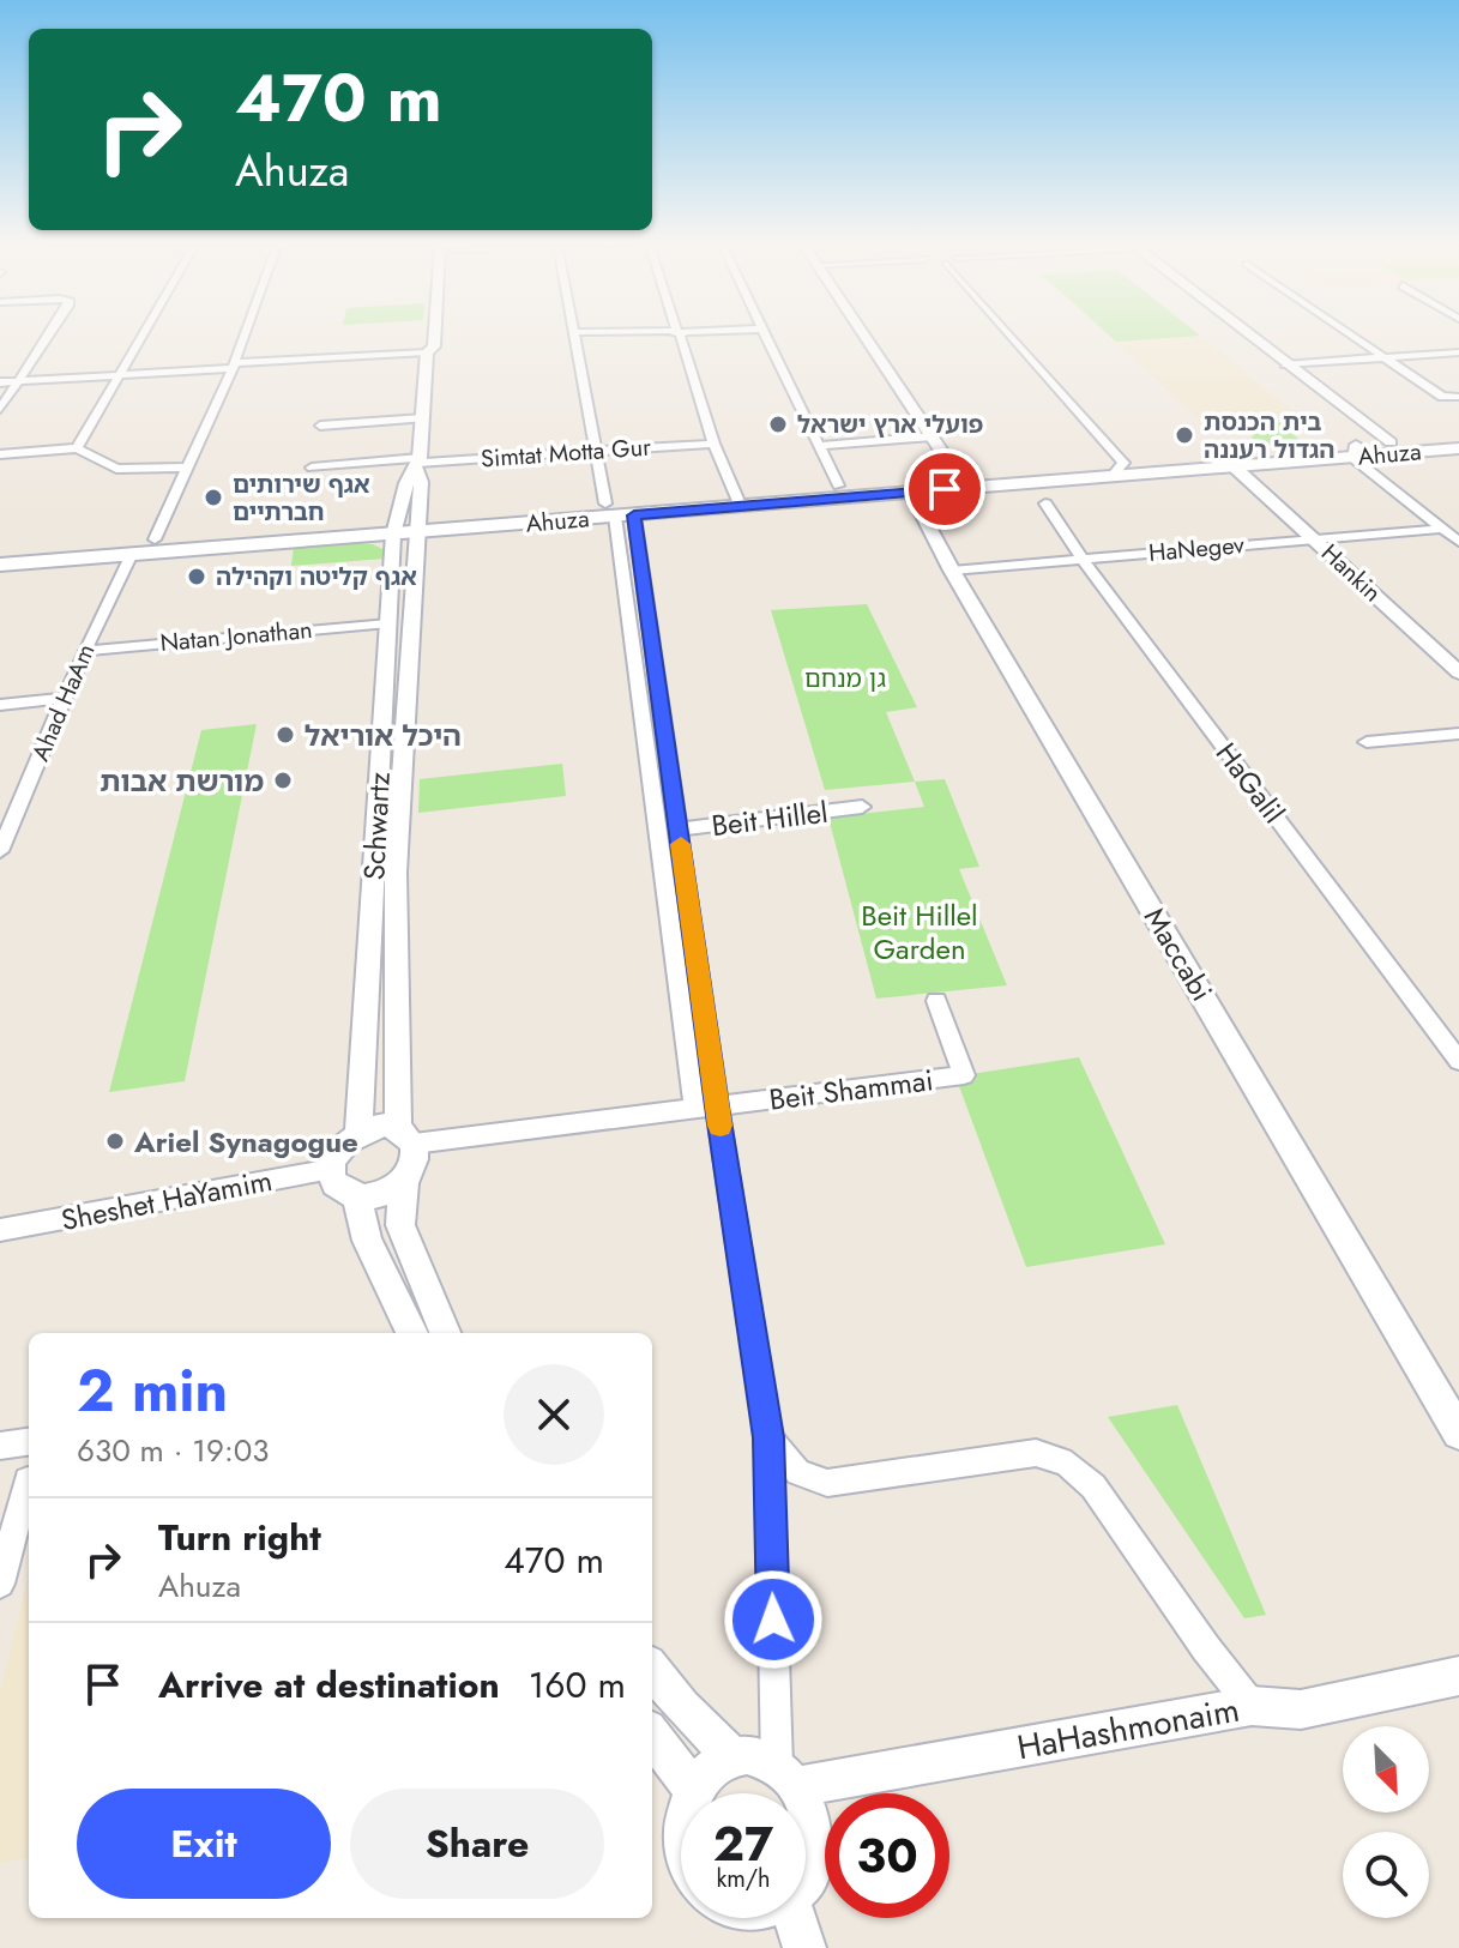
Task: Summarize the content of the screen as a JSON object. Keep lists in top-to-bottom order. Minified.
{"streets":{"main road":["Ahuza"],"street":["Simtat Motta Gur","HaNegev","Hankin","Natan Jonathan","Ahad HaAm","HaGalil","Beit Hillel","Schwartz","Maccabi","Beit Shammai","Sheshet HaYamim","HaHashmonaim"]},"crossings":[["Ahuza","Hankin"],["Ahuza","Schwartz"],["Ahuza","Maccabi"],["HaNegev","Hankin"],["HaNegev","HaGalil"],["HaNegev","Maccabi"],["Natan Jonathan","Ahad HaAm"],["Natan Jonathan","Schwartz"],["Schwartz","Sheshet HaYamim"]],"parks":["גן מנחם","Beit Hillel Garden"],"places":["פועלי ארץ ישראל","בית הכנסת הגדול רעננה","אגף שירותים חברתיים","אגף קליטה וקהילה","היכל אוריאל","מורשת אבות","Ariel Synagogue"],"north":"bottom right","page":{"turn":["470 m","Ahuza"],"heading":["2 min","630 m · 19:03"],"list":[{"name":"Turn right","note":"Ahuza","value":"470 m"},{"name":"Arrive at destination","value":"160 m"}],"buttons":["Exit","Share"],"speed":"27 km/h","limit":"30"}}
